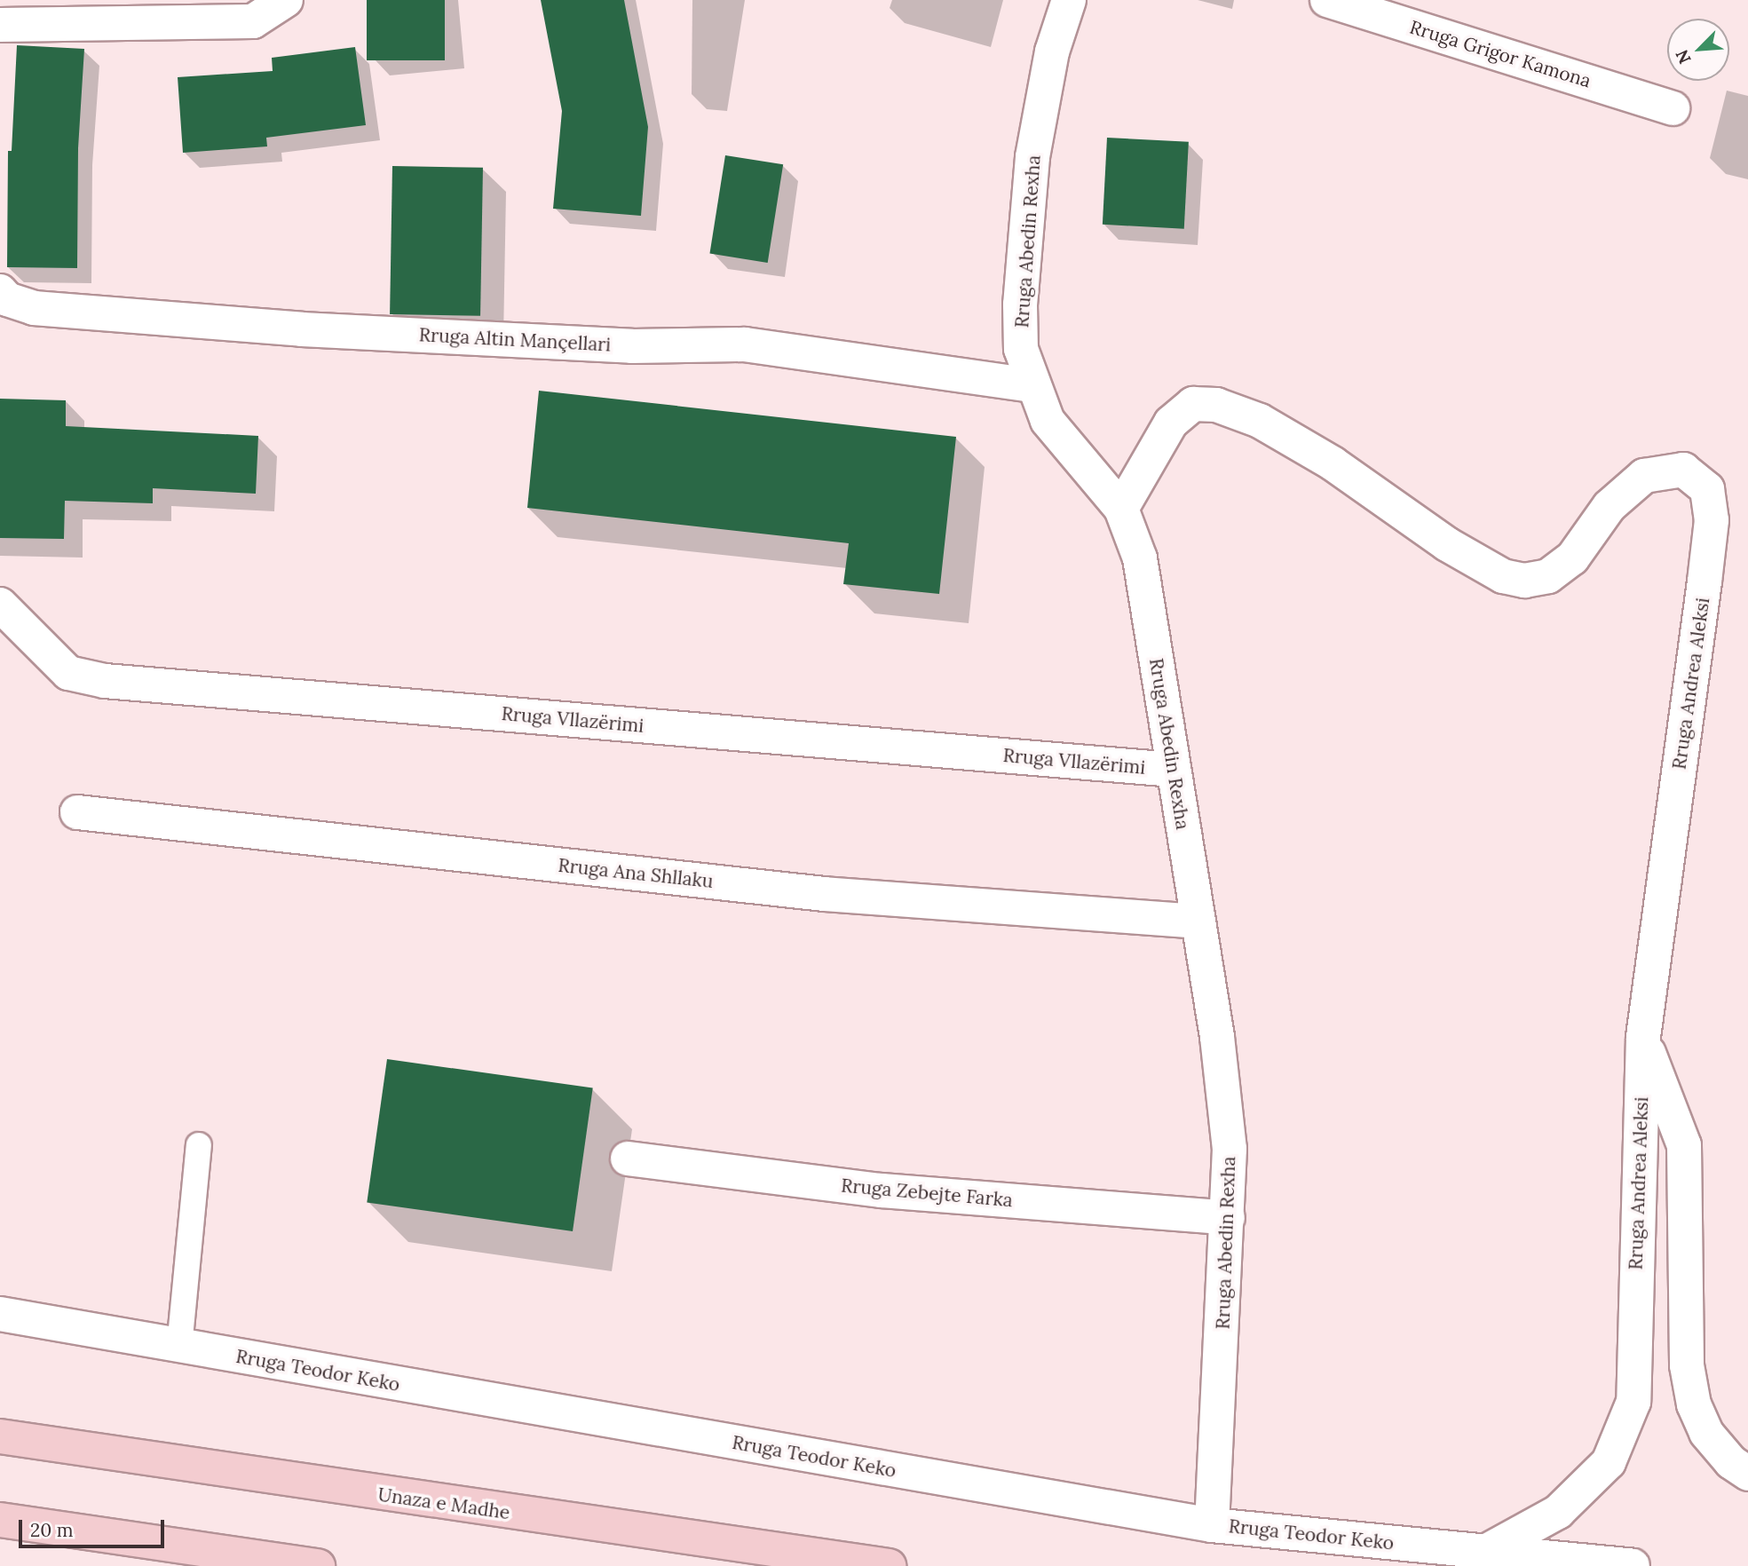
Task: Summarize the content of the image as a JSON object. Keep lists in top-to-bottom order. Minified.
{"streets":{"highway":["Unaza e Madhe"],"street":["Rruga Grigor Kamona","Rruga Abedin Rexha","Rruga Altin Mançellari","Rruga Andrea Aleksi","Rruga Vllazërimi","Rruga Ana Shllaku","Rruga Zebejte Farka","Rruga Teodor Keko"]},"crossings":[["Rruga Abedin Rexha","Rruga Altin Mançellari"],["Rruga Abedin Rexha","Rruga Andrea Aleksi"],["Rruga Abedin Rexha","Rruga Vllazërimi"],["Rruga Abedin Rexha","Rruga Ana Shllaku"],["Rruga Abedin Rexha","Rruga Zebejte Farka"],["Rruga Abedin Rexha","Rruga Teodor Keko"],["Rruga Andrea Aleksi","Rruga Teodor Keko"]],"scale_bar":"20 m","north":"bottom left"}
